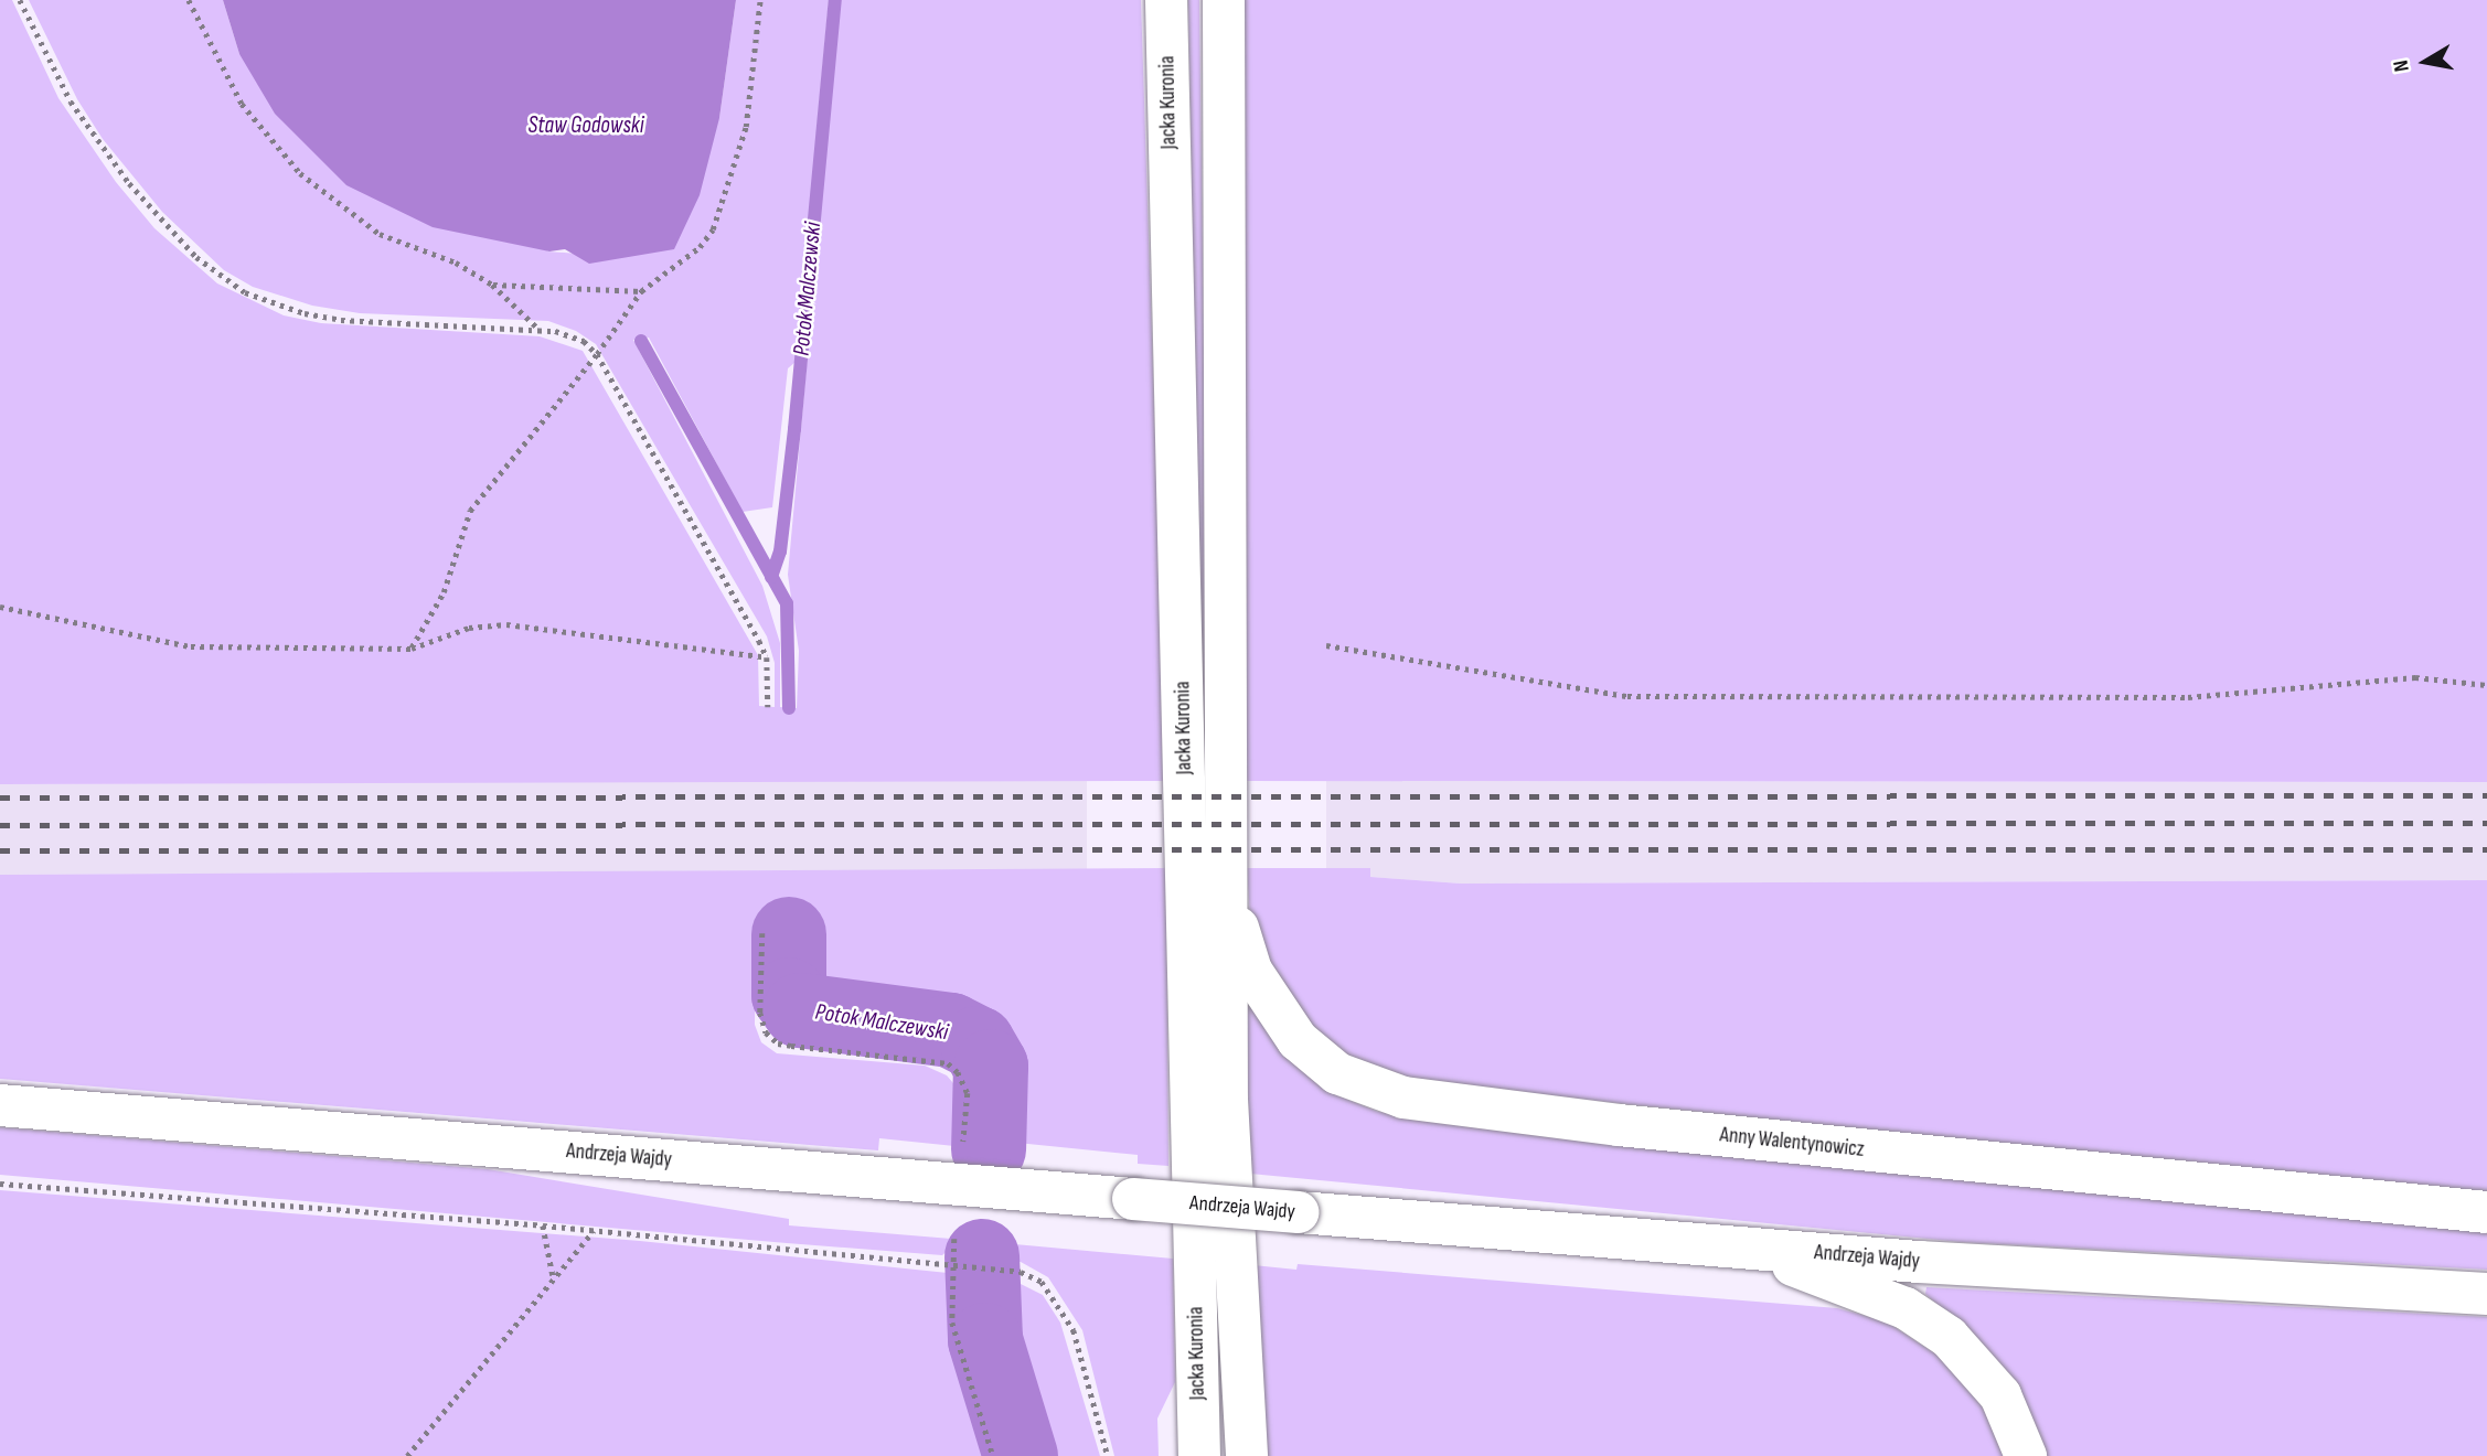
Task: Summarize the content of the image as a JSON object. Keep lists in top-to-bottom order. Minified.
{"streets":{"main road":["Jacka Kuronia","Anny Walentynowicz","Andrzeja Wajdy"]},"crossings":[["Jacka Kuronia","Anny Walentynowicz"]],"water":["Staw Godowski","Potok Malczewski"],"north":"left"}
